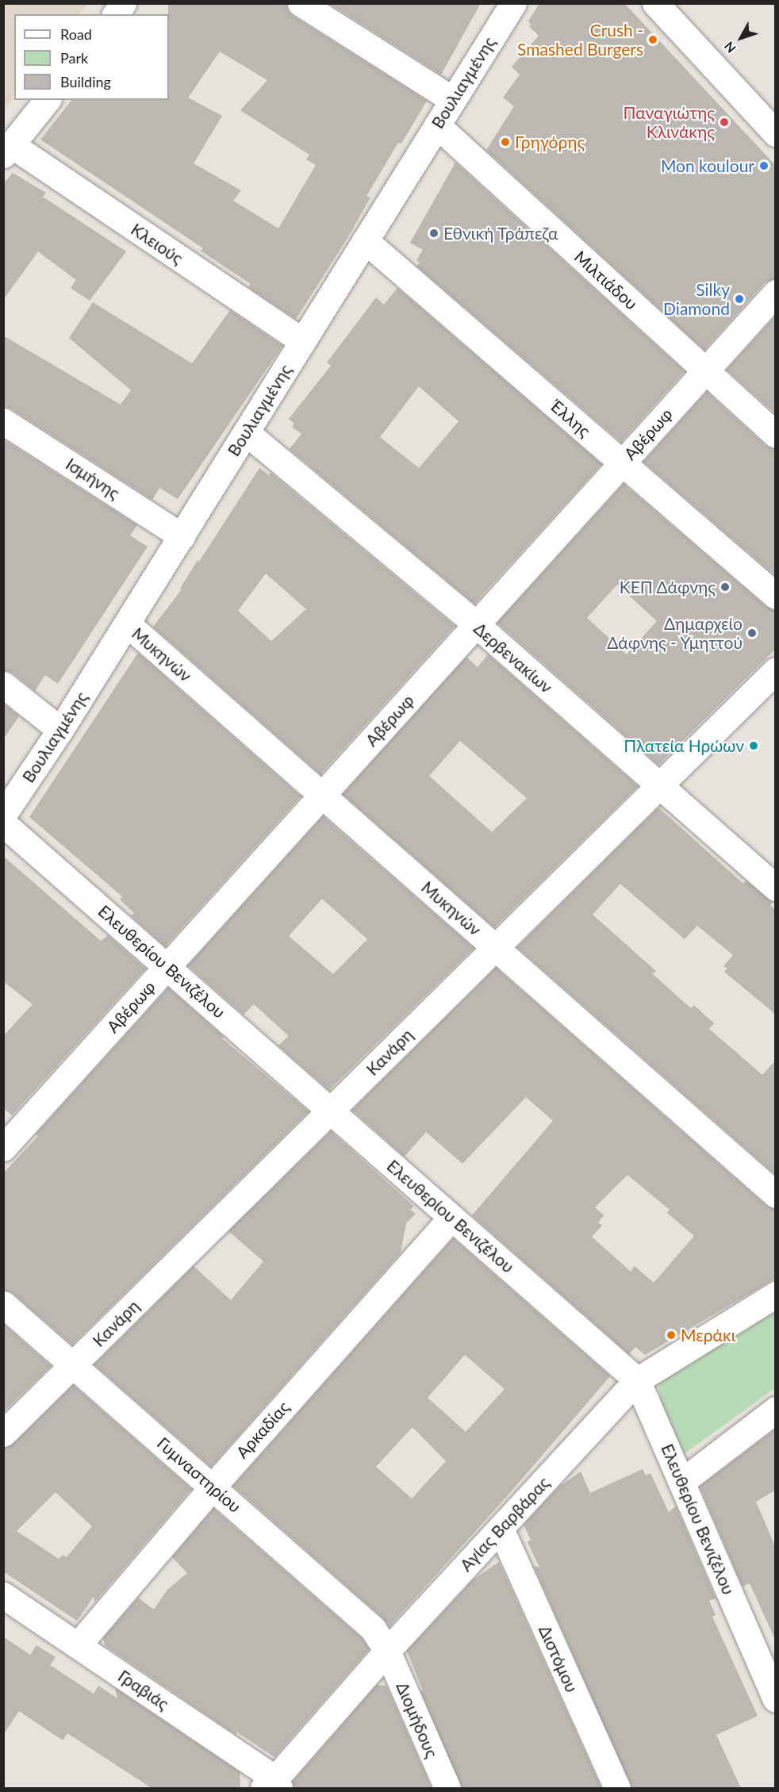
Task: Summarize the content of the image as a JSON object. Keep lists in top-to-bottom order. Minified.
{"streets":{"street":["Βουλιαγμένης","Κλειούς","Μιλτιάδου","Έλλης","Αβέρωφ","Ισμήνης","Μυκηνών","Δερβενακίων","Ελευθερίου Βενιζέλου","Κανάρη","Αρκαδίας","Γυμναστηρίου","Αγίας Βαρβάρας","Διστόμου","Γραβιάς","Διομήδους"]},"crossings":[["Βουλιαγμένης","Κλειούς"],["Βουλιαγμένης","Μιλτιάδου"],["Βουλιαγμένης","Έλλης"],["Βουλιαγμένης","Ισμήνης"],["Βουλιαγμένης","Μυκηνών"],["Βουλιαγμένης","Δερβενακίων"],["Μιλτιάδου","Αβέρωφ"],["Έλλης","Αβέρωφ"],["Αβέρωφ","Μυκηνών"],["Αβέρωφ","Δερβενακίων"],["Αβέρωφ","Ελευθερίου Βενιζέλου"],["Μυκηνών","Κανάρη"],["Δερβενακίων","Κανάρη"],["Ελευθερίου Βενιζέλου","Κανάρη"],["Ελευθερίου Βενιζέλου","Αρκαδίας"],["Ελευθερίου Βενιζέλου","Αγίας Βαρβάρας"],["Κανάρη","Γυμναστηρίου"],["Αρκαδίας","Γυμναστηρίου"],["Αρκαδίας","Γραβιάς"],["Γυμναστηρίου","Αγίας Βαρβάρας"],["Γυμναστηρίου","Διομήδους"],["Αγίας Βαρβάρας","Διστόμου"],["Αγίας Βαρβάρας","Γραβιάς"],["Αγίας Βαρβάρας","Διομήδους"]],"places":["Crush - Smashed Burgers","Παναγιώτης Κλινάκης","Γρηγόρης","Mon koulour","Εθνική Τράπεζα","Silky Diamond","ΚΕΠ Δάφνης","Δημαρχείο Δάφνης - Υμηττού","Πλατεία Ηρώων","Μεράκι"],"legend":["Road","Park","Building"],"north":"bottom left"}
